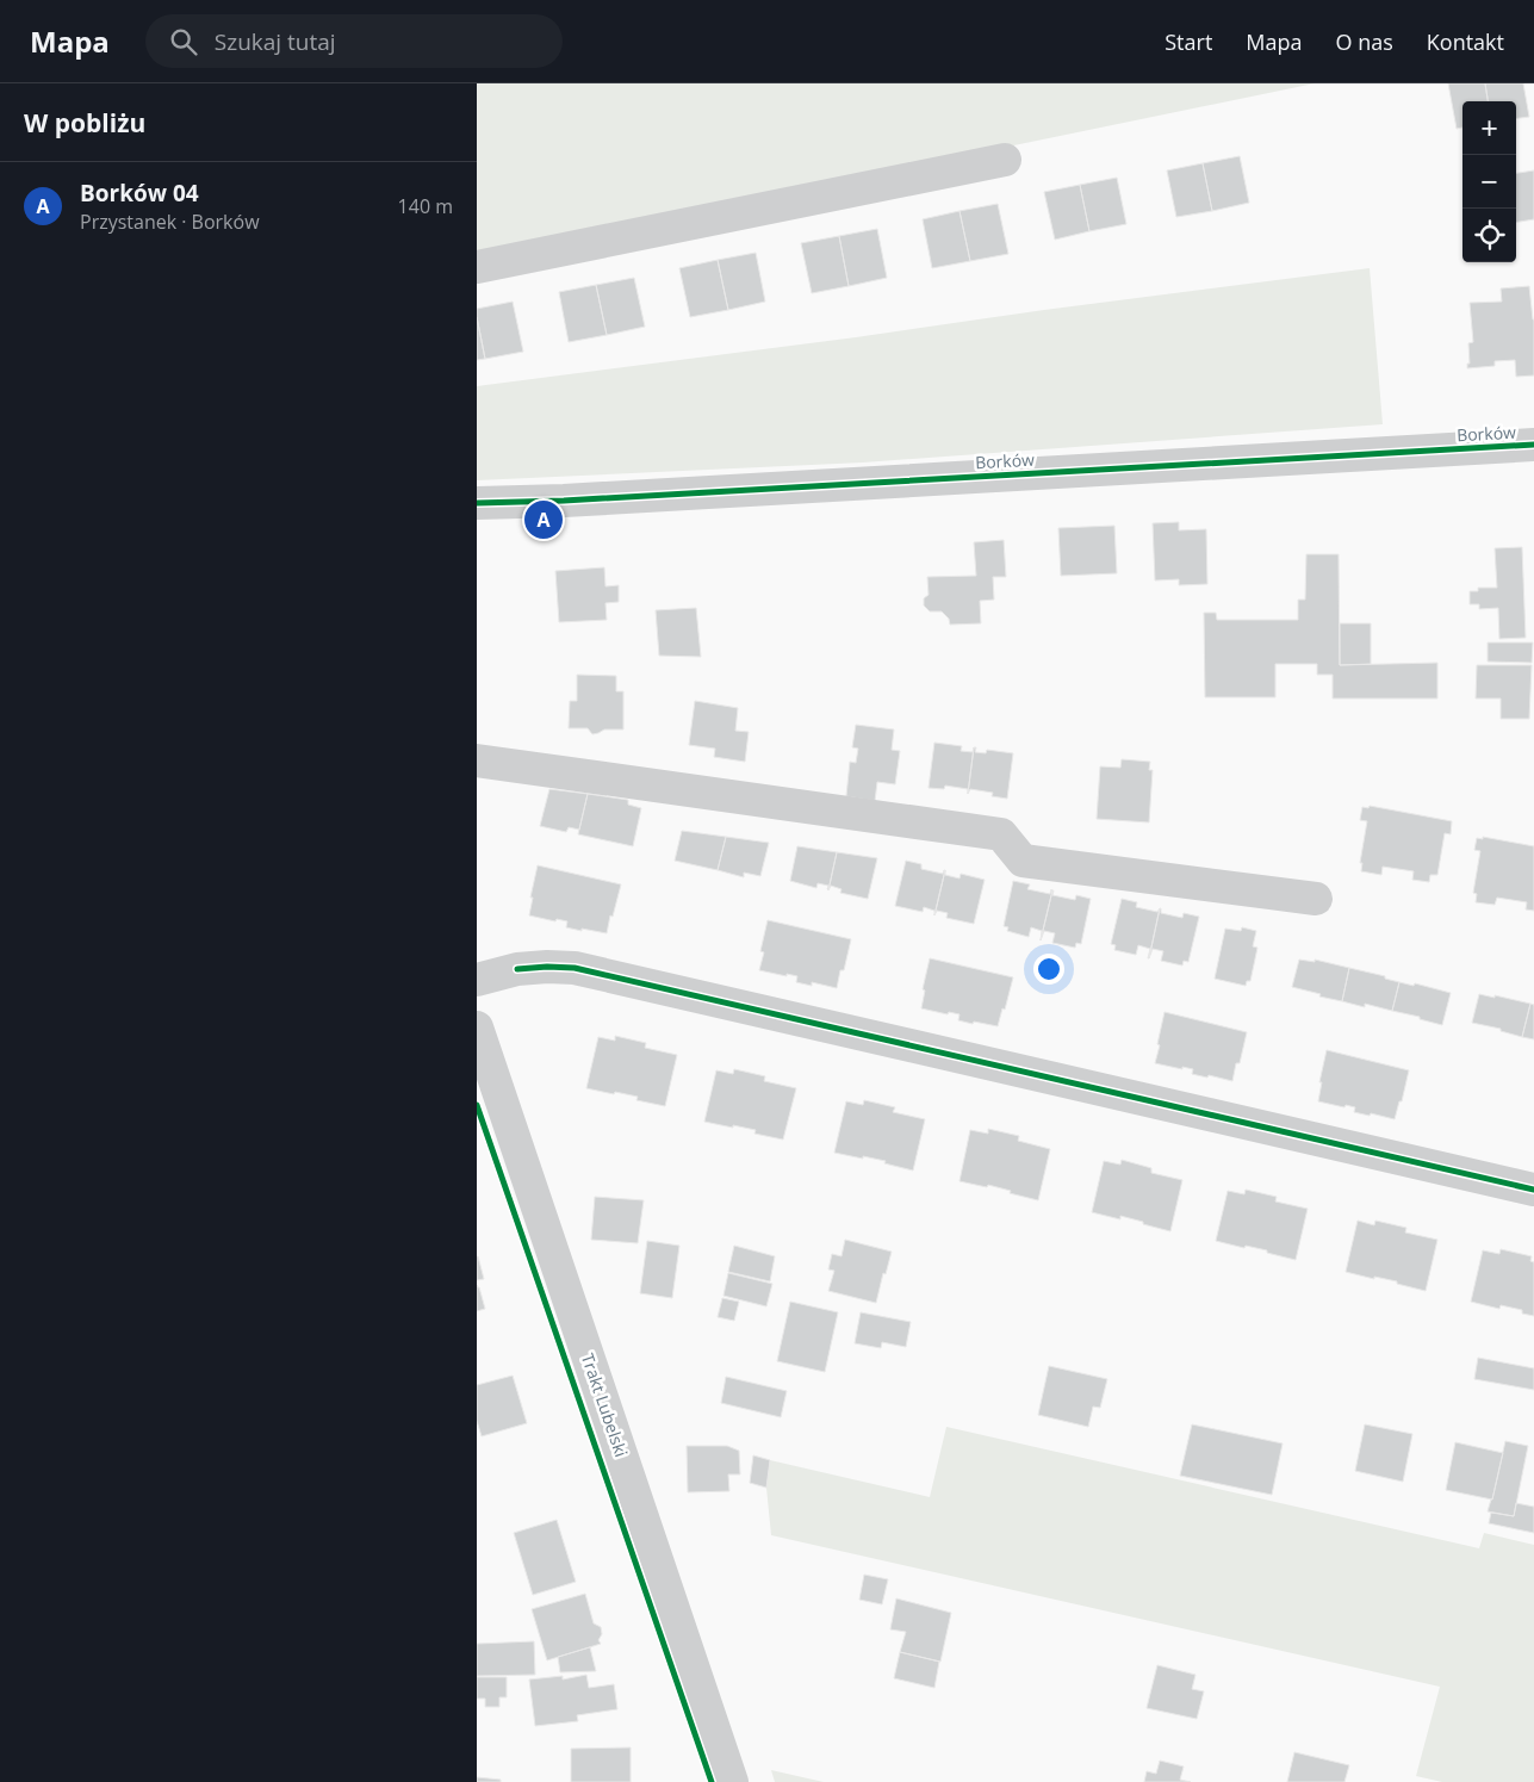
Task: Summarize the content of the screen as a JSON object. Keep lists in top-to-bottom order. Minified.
{"streets":{"street":["Borków","Trakt Lubelski"]},"page":{"header":"Mapa","search":"Szukaj tutaj","nav":["Start","Mapa","O nas","Kontakt"],"heading":"W pobliżu","map_buttons":["+","−"],"list":[{"mark":"A","name":"Borków 04","note":"Przystanek · Borków","value":"140 m"}],"pins":"A"}}
